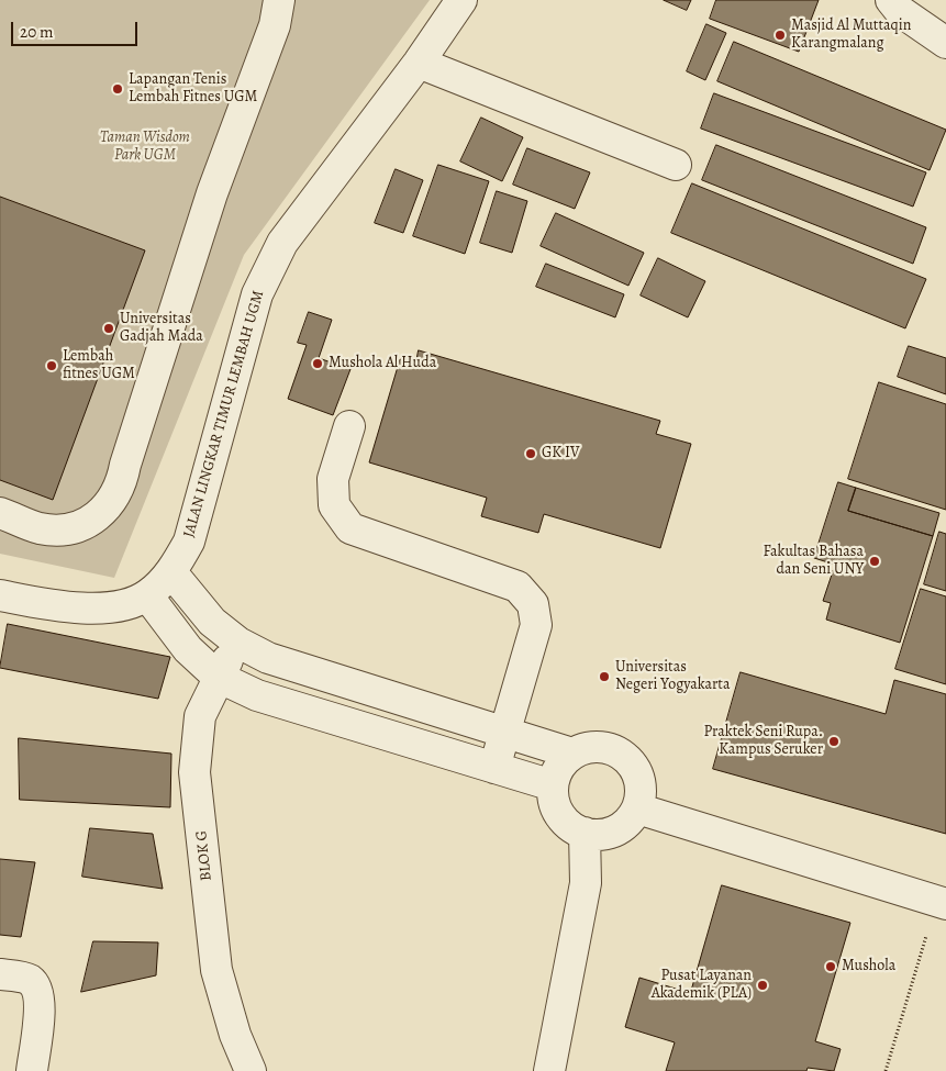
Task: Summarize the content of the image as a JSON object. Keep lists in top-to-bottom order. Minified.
{"streets":{"street":["JALAN LINGKAR TIMUR LEMBAH UGM","BLOK G"]},"parks":["Taman Wisdom Park UGM"],"places":["Masjid Al Muttaqin Karangmalang","Lapangan Tenis Lembah Fitnes UGM","Universitas Gadjah Mada","Mushola Al Huda","Lembah fitnes UGM","GK IV","Fakultas Bahasa dan Seni UNY","Universitas Negeri Yogyakarta","Praktek Seni Rupa. Kampus Seruker","Mushola","Pusat Layanan Akademik (PLA)"],"scale_bar":"20 m"}
